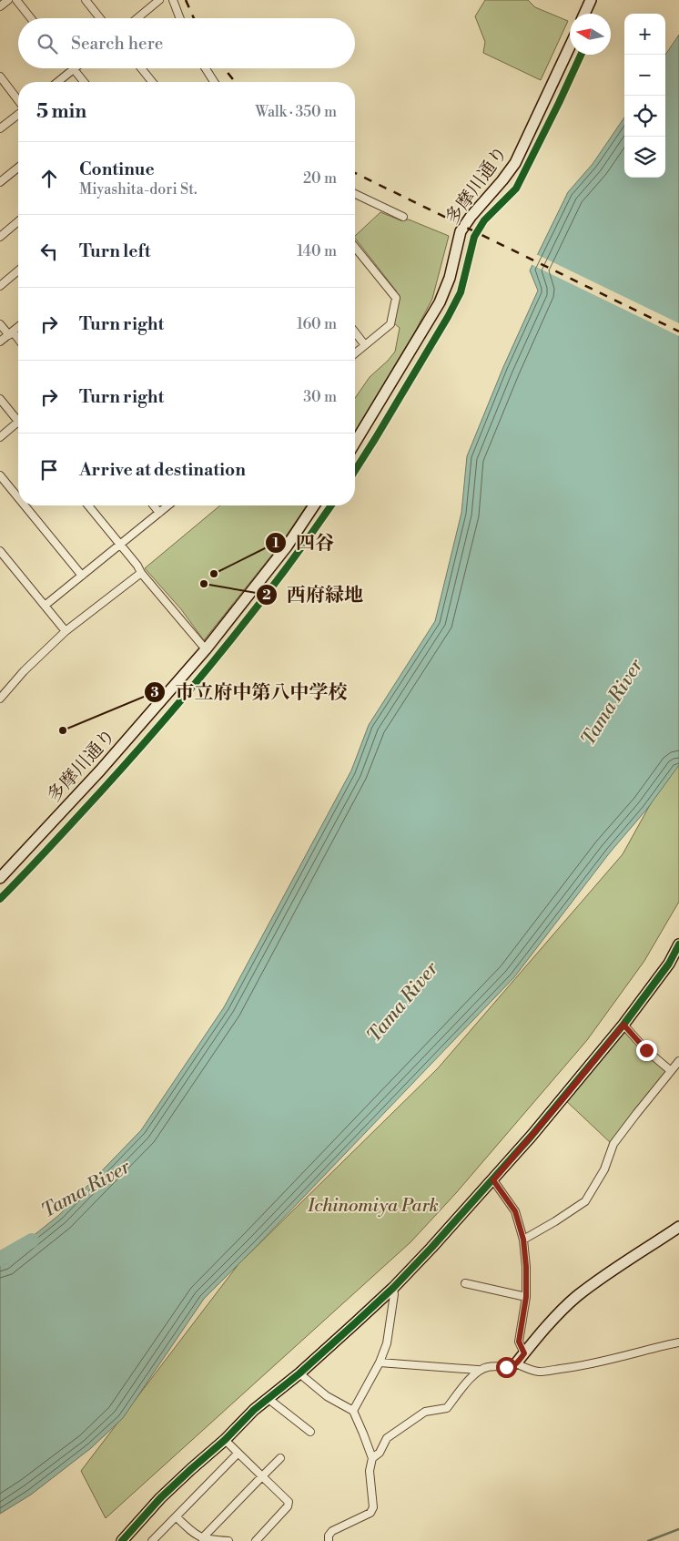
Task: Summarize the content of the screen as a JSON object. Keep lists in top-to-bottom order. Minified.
{"streets":{"street":["多摩川通り"]},"water":["Tama River"],"parks":["Ichinomiya Park"],"places":["四谷","西府緑地","市立府中第八中学校"],"north":"left","page":{"map_buttons":["+","−"],"search":"Search here","heading":["5 min","Walk · 350 m"],"list":[["Continue","Miyashita-dori St.","20 m"],["Turn left","140 m"],["Turn right","160 m"],["Turn right","30 m"],"Arrive at destination"]}}
